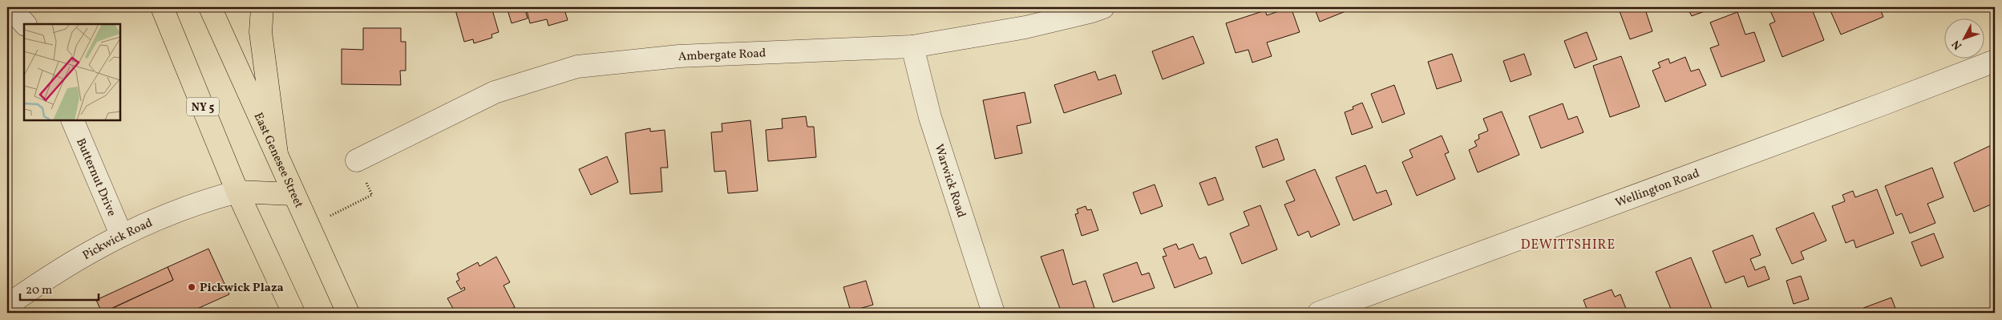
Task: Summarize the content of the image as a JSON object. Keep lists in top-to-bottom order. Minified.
{"streets":{"main road":["NY 5","East Genesee Street"],"street":["Ambergate Road","Butternut Drive","Warwick Road","Wellington Road","Pickwick Road"]},"crossings":[["Ambergate Road","Warwick Road"],["NY 5","Pickwick Road"],["Butternut Drive","Pickwick Road"]],"districts":["DEWITTSHIRE"],"places":["Pickwick Plaza"],"scale_bar":"20 m","north":"bottom left"}
